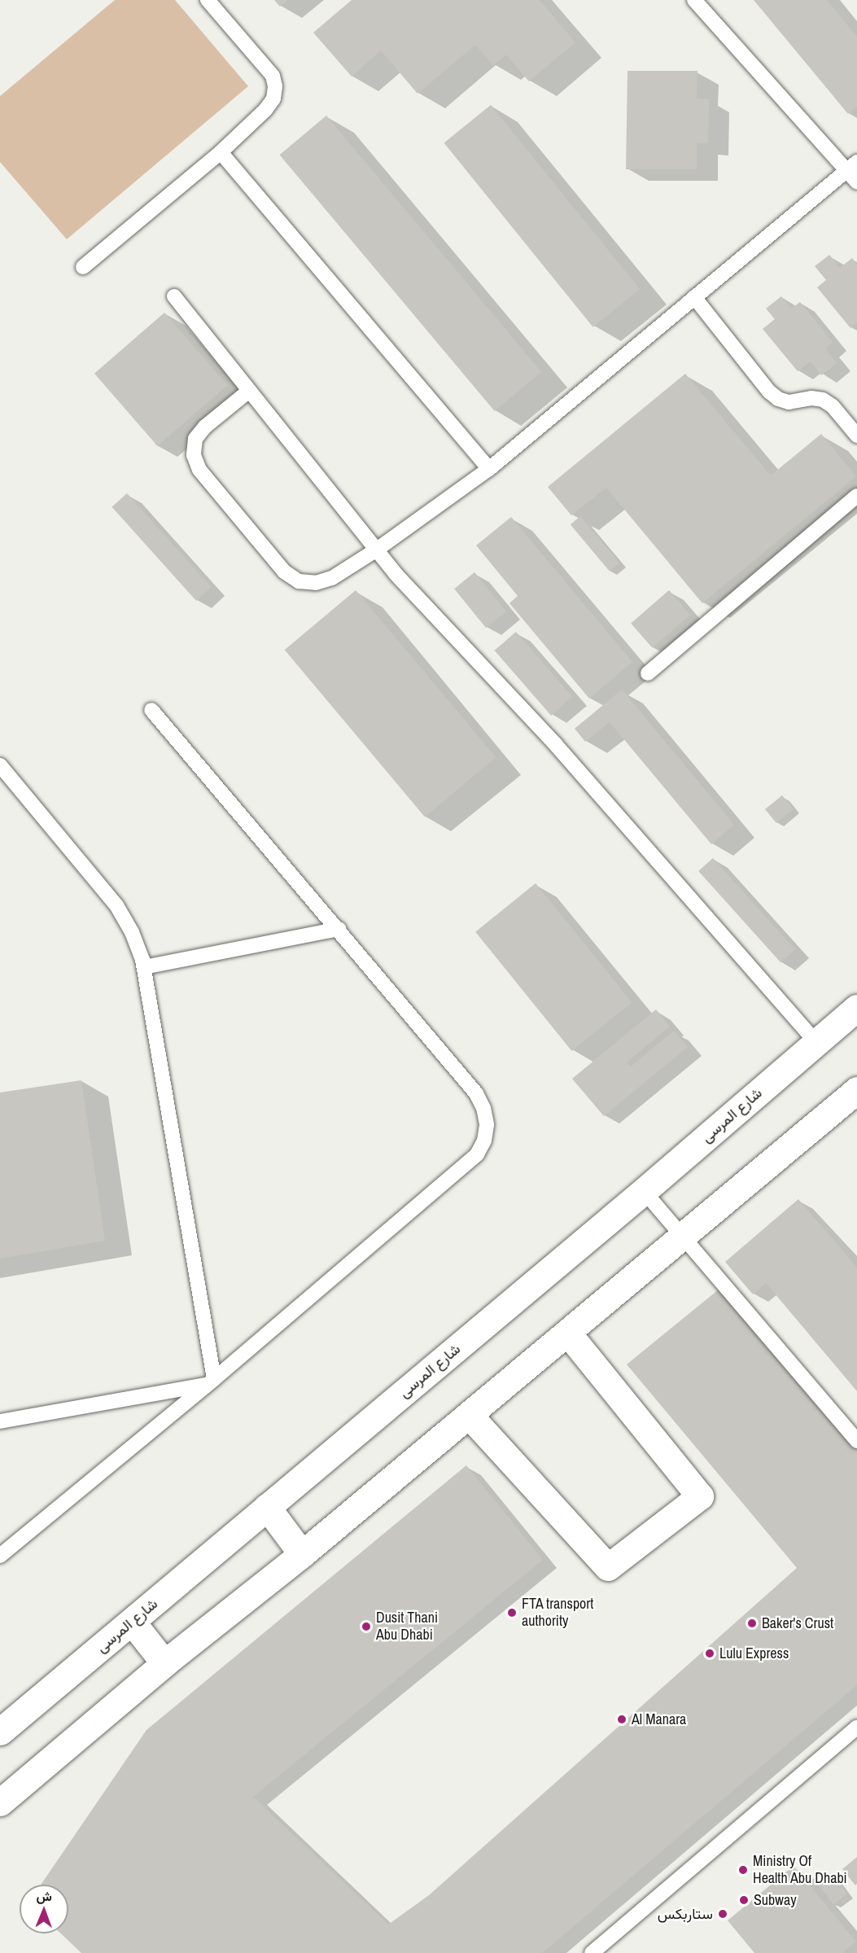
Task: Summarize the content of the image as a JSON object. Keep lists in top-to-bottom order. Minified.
{"streets":{"street":["شارع المرسى"]},"places":["FTA transport authority","Baker's Crust","Dusit Thani Abu Dhabi","Lulu Express","Al Manara","Ministry Of Health Abu Dhabi","Subway","ستاربكس"],"north":"top"}
